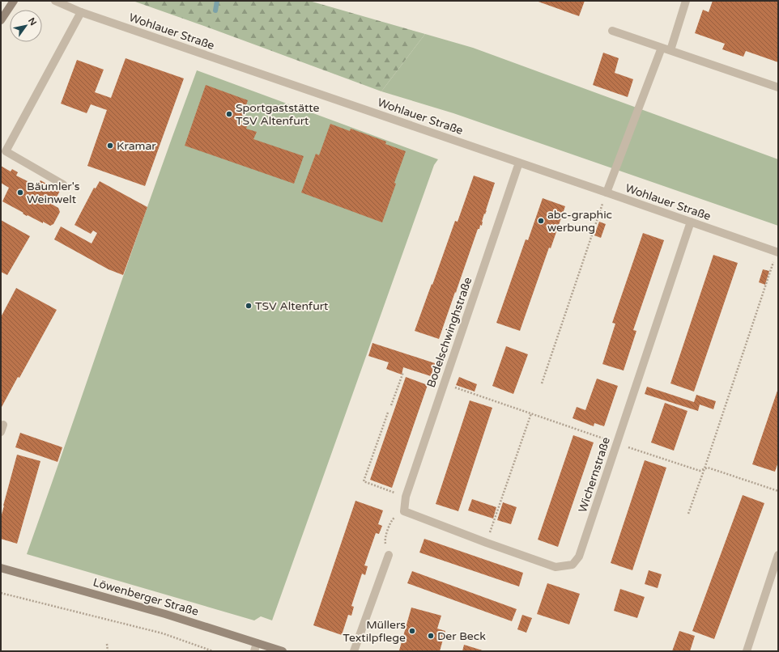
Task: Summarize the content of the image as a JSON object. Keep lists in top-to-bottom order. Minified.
{"streets":{"street":["Wohlauer Straße","Bodelschwinghstraße","Wichernstraße","Löwenberger Straße"]},"crossings":[["Wohlauer Straße","Bodelschwinghstraße"],["Wohlauer Straße","Wichernstraße"],["Bodelschwinghstraße","Wichernstraße"]],"places":["Sportgaststätte TSV Altenfurt","Kramar","Bäumler's Weinwelt","abc-graphic werbung","TSV Altenfurt","Müllers Textilpflege","Der Beck"],"north":"top right"}
